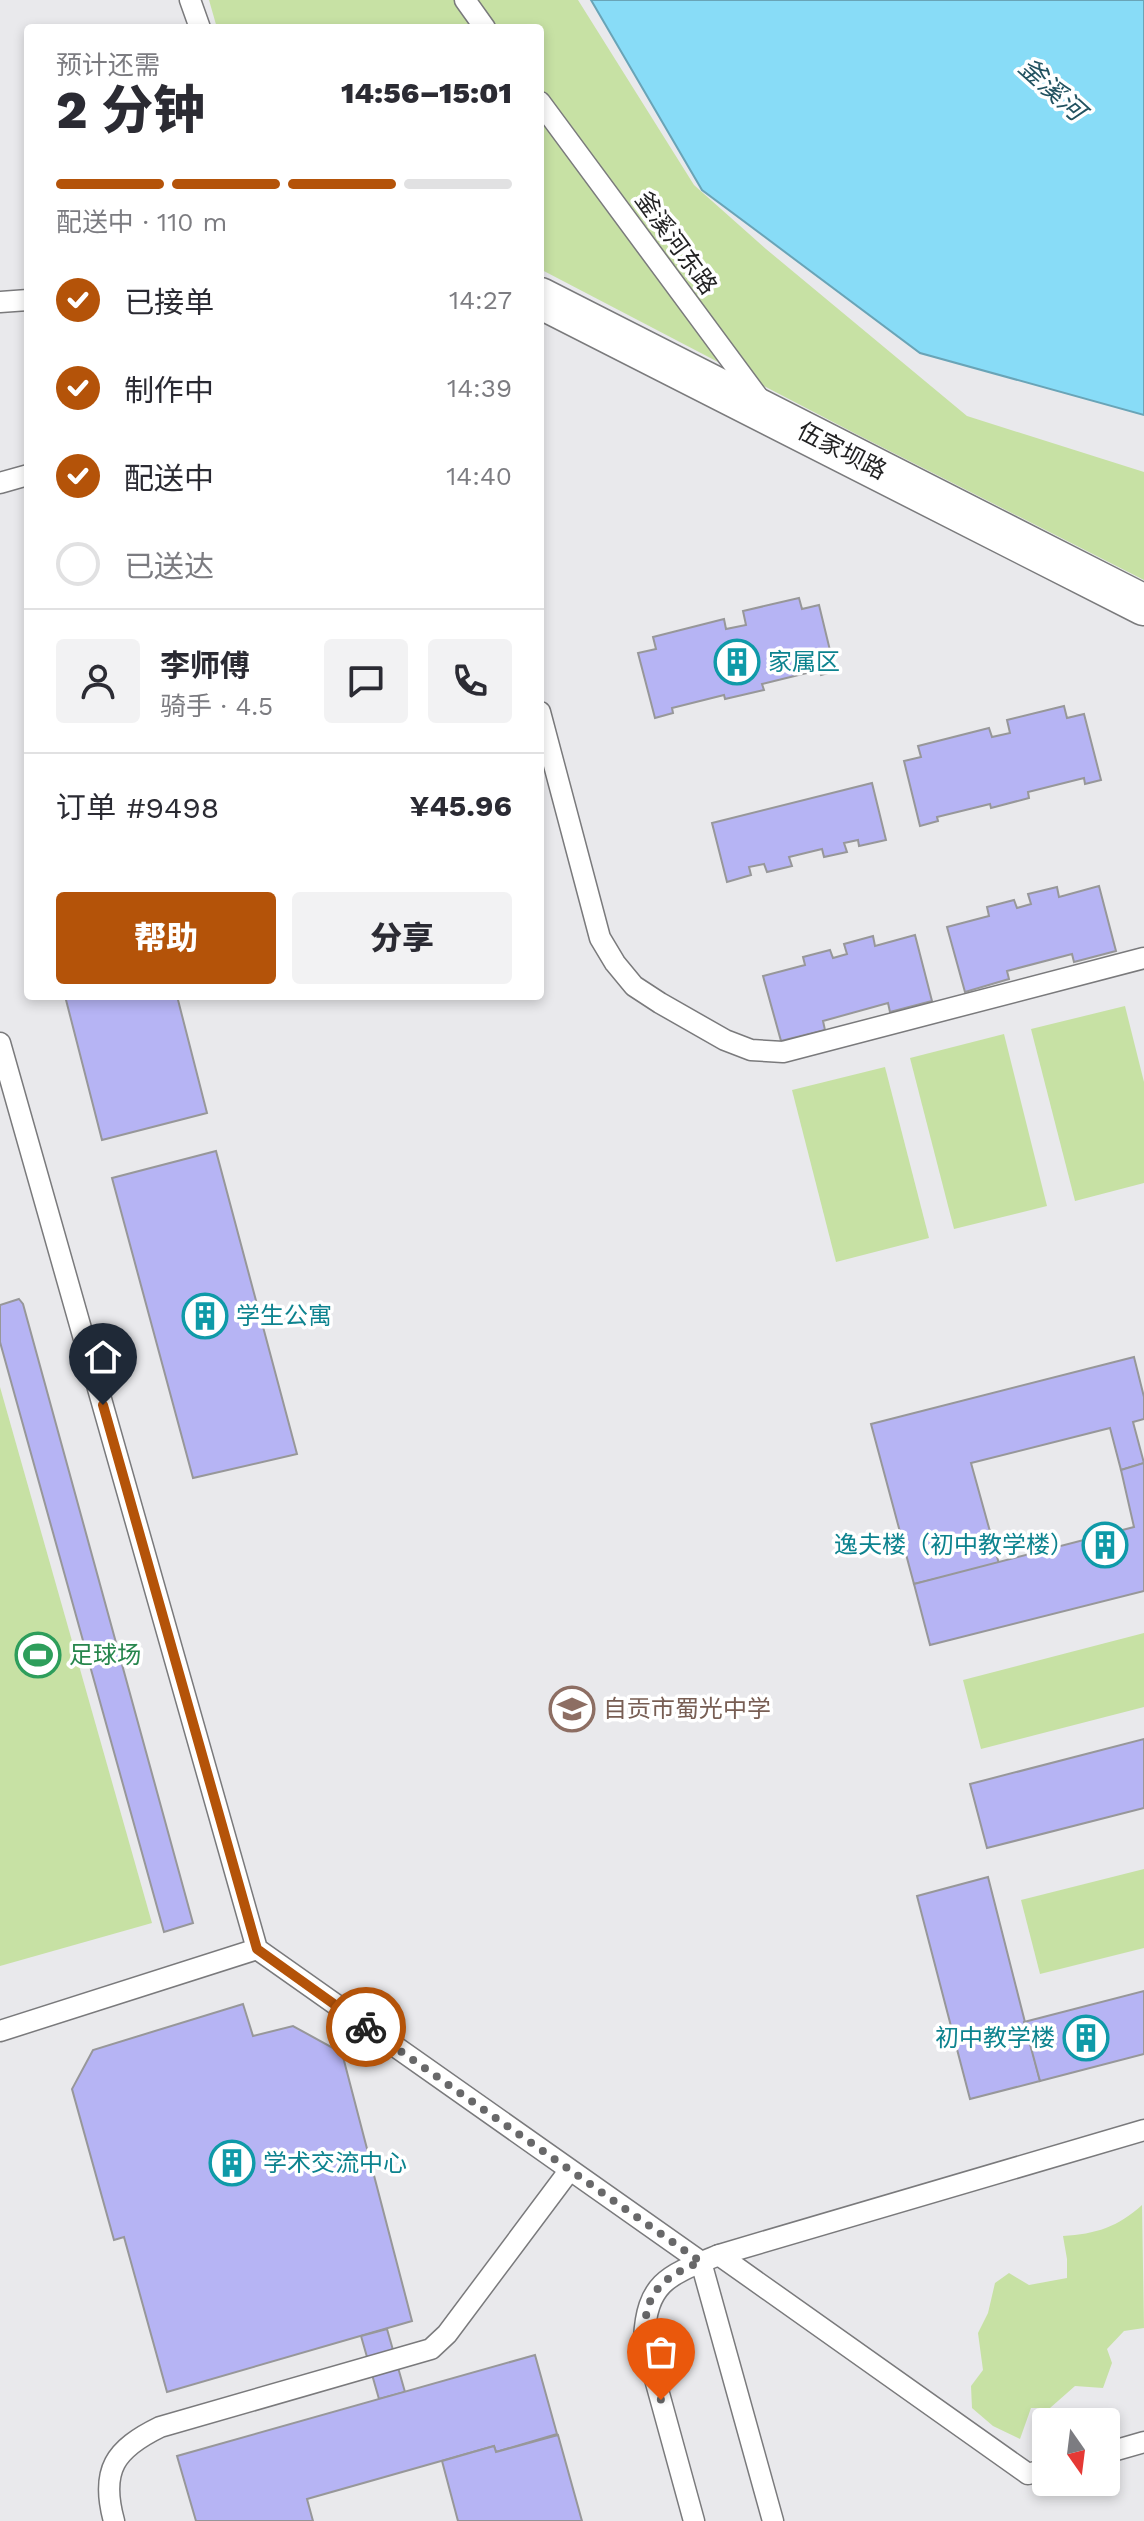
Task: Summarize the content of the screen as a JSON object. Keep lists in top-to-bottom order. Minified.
{"streets":{"street":["伍家坝路"],"lane":["釜溪河东路"]},"crossings":[["釜溪河东路","伍家坝路"]],"water":["釜溪河"],"places":{"building":["家属区","学生公寓","逸夫楼（初中教学楼）","初中教学楼","学术交流中心"],"sports":["足球场"],"school or university":["自贡市蜀光中学"]},"north":"bottom","page":{"heading":["2 分钟","预计还需","14:56–15:01"],"panel":["李师傅","骑手 · 4.5","订单 #9498","¥45.96"],"bar":"配送中 · 110 m","list":[["已接单","14:27"],["制作中","14:39"],["配送中","14:40"],"已送达"],"buttons":["帮助","分享"]}}
